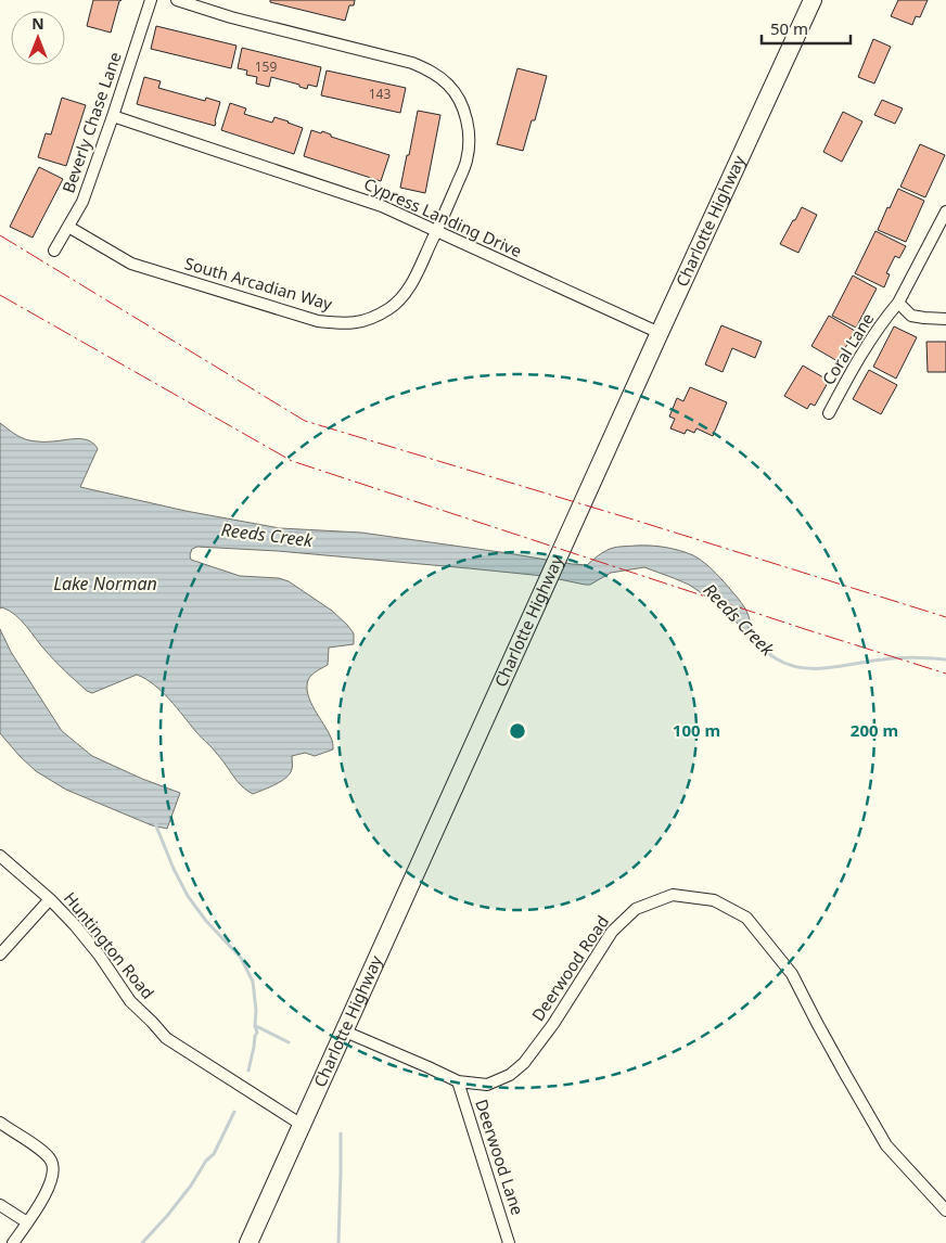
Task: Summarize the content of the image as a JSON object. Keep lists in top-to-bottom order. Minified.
{"streets":{"main road":["Charlotte Highway"],"street":["Beverly Chase Lane","Cypress Landing Drive","South Arcadian Way","Coral Lane","Huntington Road","Deerwood Road","Deerwood Lane"]},"crossings":[["Beverly Chase Lane","Cypress Landing Drive"],["Beverly Chase Lane","South Arcadian Way"],["Cypress Landing Drive","Charlotte Highway"],["Cypress Landing Drive","South Arcadian Way"],["Charlotte Highway","Huntington Road"],["Charlotte Highway","Deerwood Road"],["Deerwood Road","Deerwood Lane"]],"water":["Reeds Creek","Lake Norman"],"house_numbers":["159","143"],"scale_bar":"50 m","north":"top","rings":["100 m","200 m"]}
